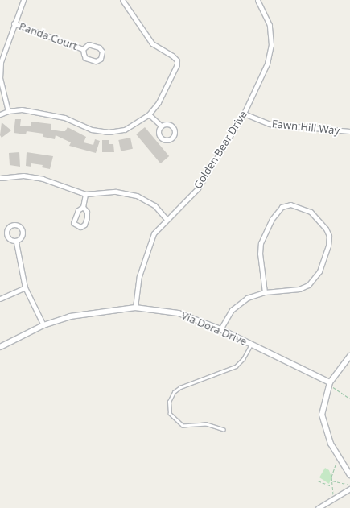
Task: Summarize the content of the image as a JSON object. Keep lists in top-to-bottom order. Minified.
{"streets":{"street":["Panda Court","Fawn Hill Way","Golden Bear Drive","Via Dora Drive"]},"crossings":[["Fawn Hill Way","Golden Bear Drive"],["Golden Bear Drive","Via Dora Drive"]]}
